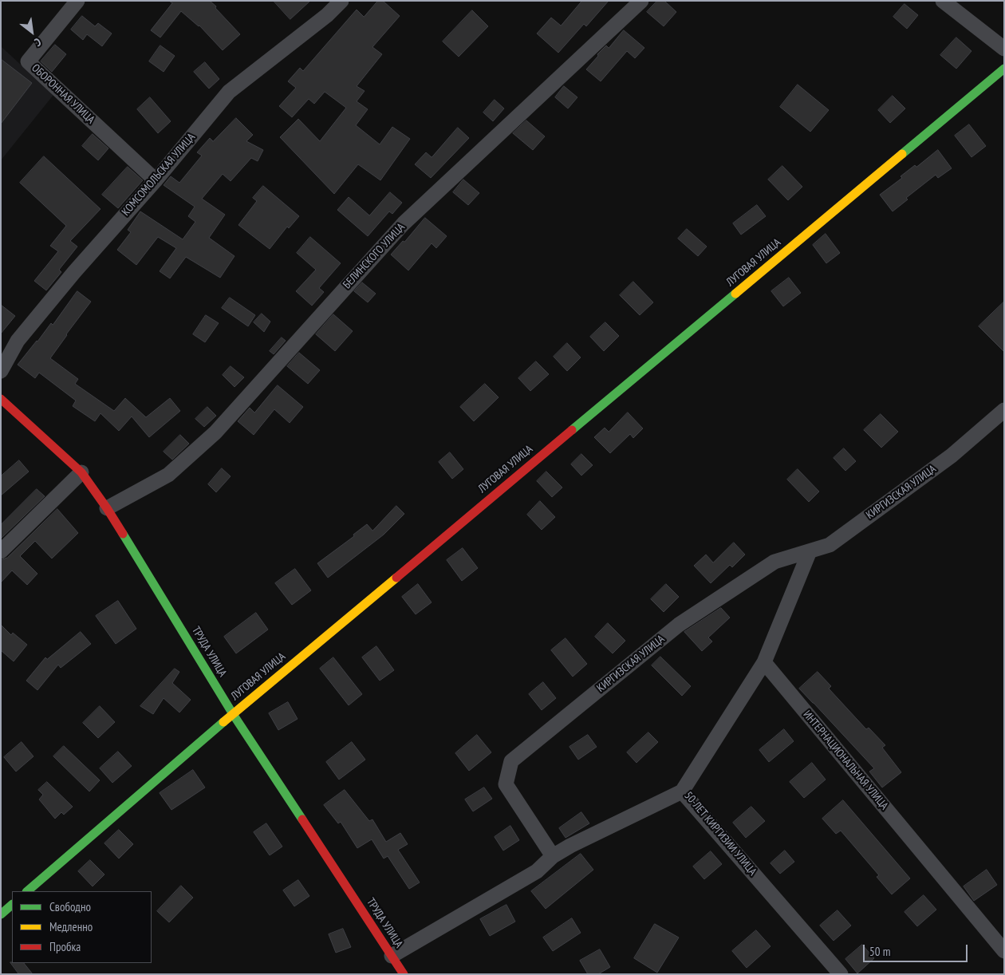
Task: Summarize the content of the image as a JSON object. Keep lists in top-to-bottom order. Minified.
{"streets":{"street":["ОБОРОННАЯ УЛИЦА","КОМСОМОЛЬСКАЯ УЛИЦА","БЕЛИНСКОГО УЛИЦА","ЛУГОВАЯ УЛИЦА","КИРГИЗСКАЯ УЛИЦА","ТРУДА УЛИЦА","ИНТЕРНАЦИОНАЛЬНАЯ УЛИЦА","50-ЛЕТ КИРГИЗИИ УЛИЦА"]},"crossings":[["ОБОРОННАЯ УЛИЦА","КОМСОМОЛЬСКАЯ УЛИЦА"],["БЕЛИНСКОГО УЛИЦА","ТРУДА УЛИЦА"],["ЛУГОВАЯ УЛИЦА","ТРУДА УЛИЦА"],["ИНТЕРНАЦИОНАЛЬНАЯ УЛИЦА","50-ЛЕТ КИРГИЗИИ УЛИЦА"]],"legend":["Свободно","Медленно","Пробка"],"scale_bar":"50 m","north":"bottom right"}
